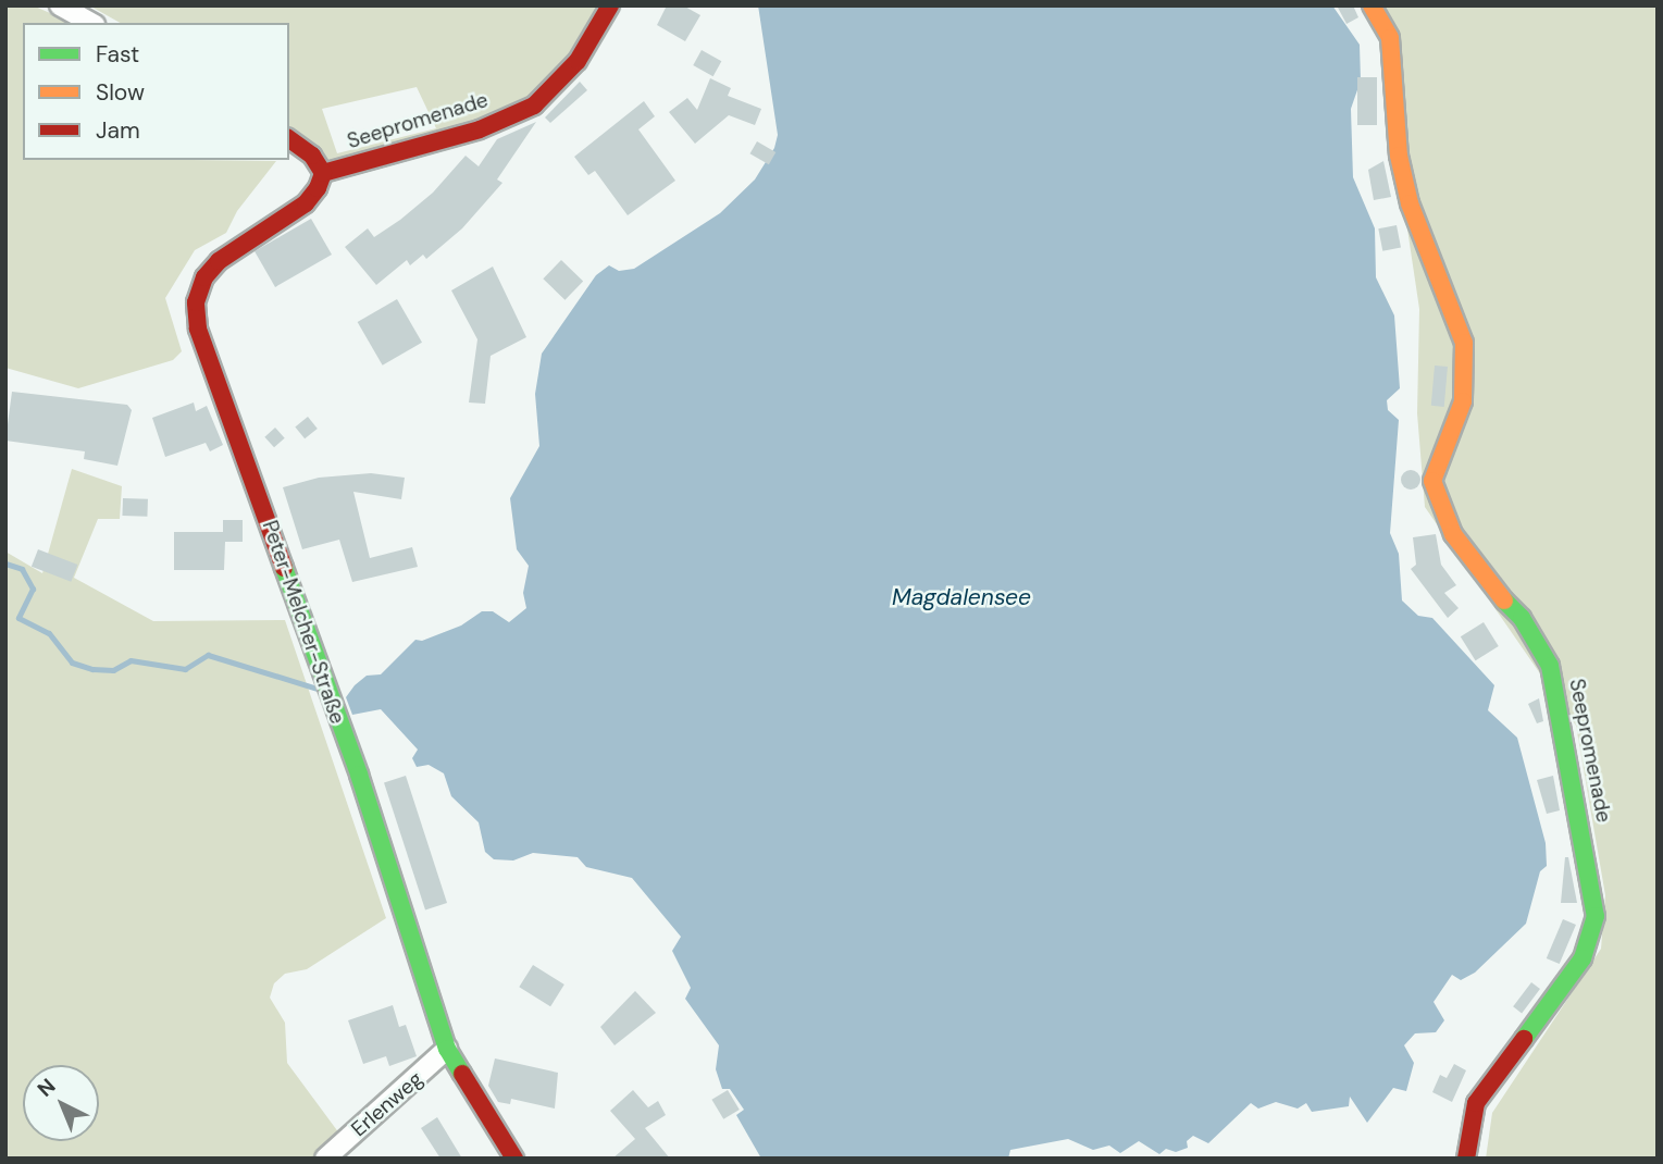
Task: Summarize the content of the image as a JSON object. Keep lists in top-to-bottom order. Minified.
{"streets":{"street":["Seepromenade","Peter-Melcher-Straße","Erlenweg"]},"crossings":[["Seepromenade","Peter-Melcher-Straße"],["Peter-Melcher-Straße","Erlenweg"]],"water":["Magdalensee"],"legend":["Fast","Slow","Jam"],"north":"top left"}
